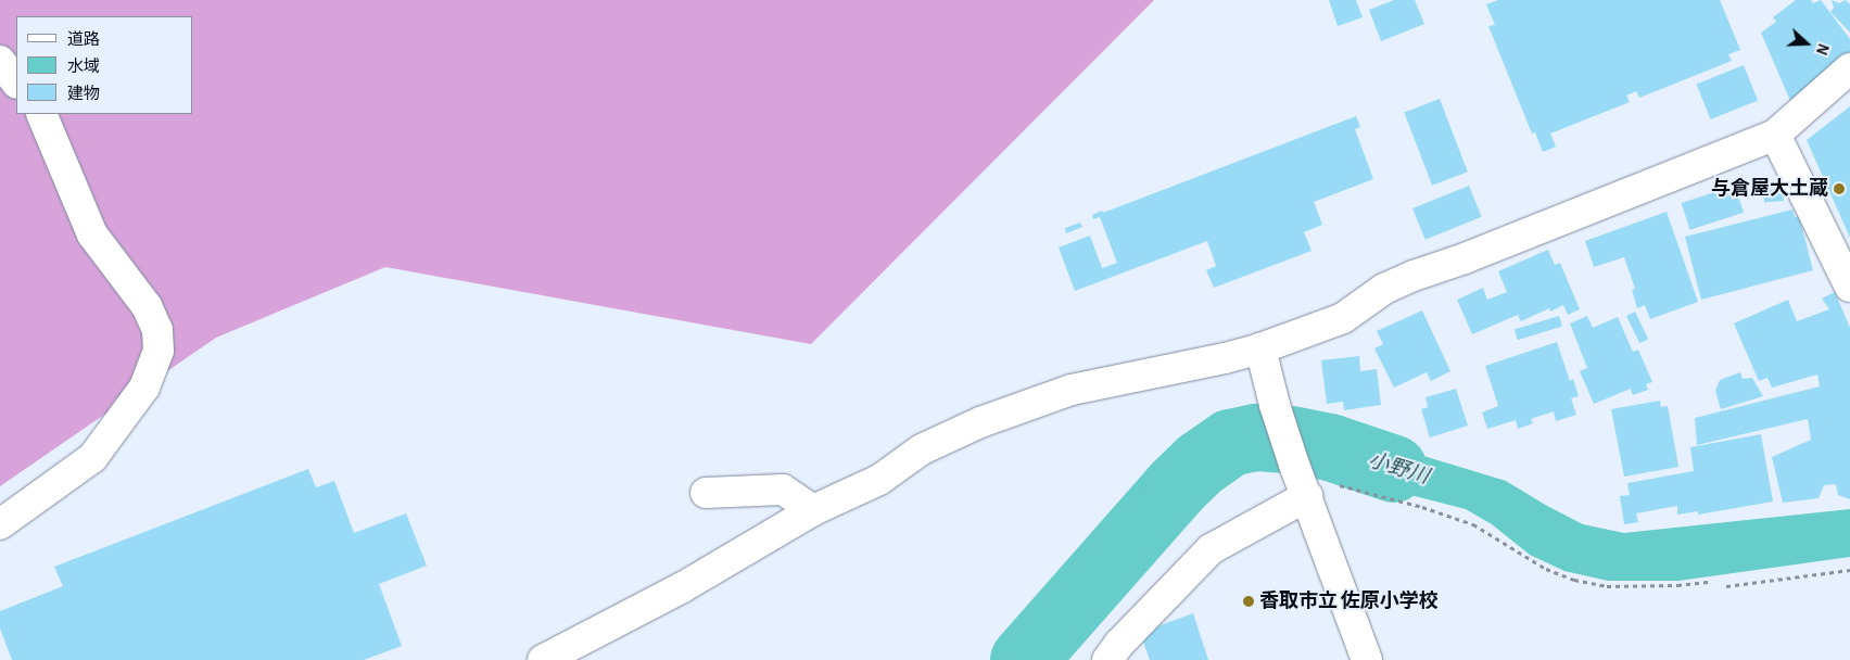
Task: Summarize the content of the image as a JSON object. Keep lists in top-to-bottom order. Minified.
{"water":["小野川"],"places":["与倉屋大土蔵","香取市立 佐原小学校"],"legend":["道路","水域","建物"],"north":"right"}
